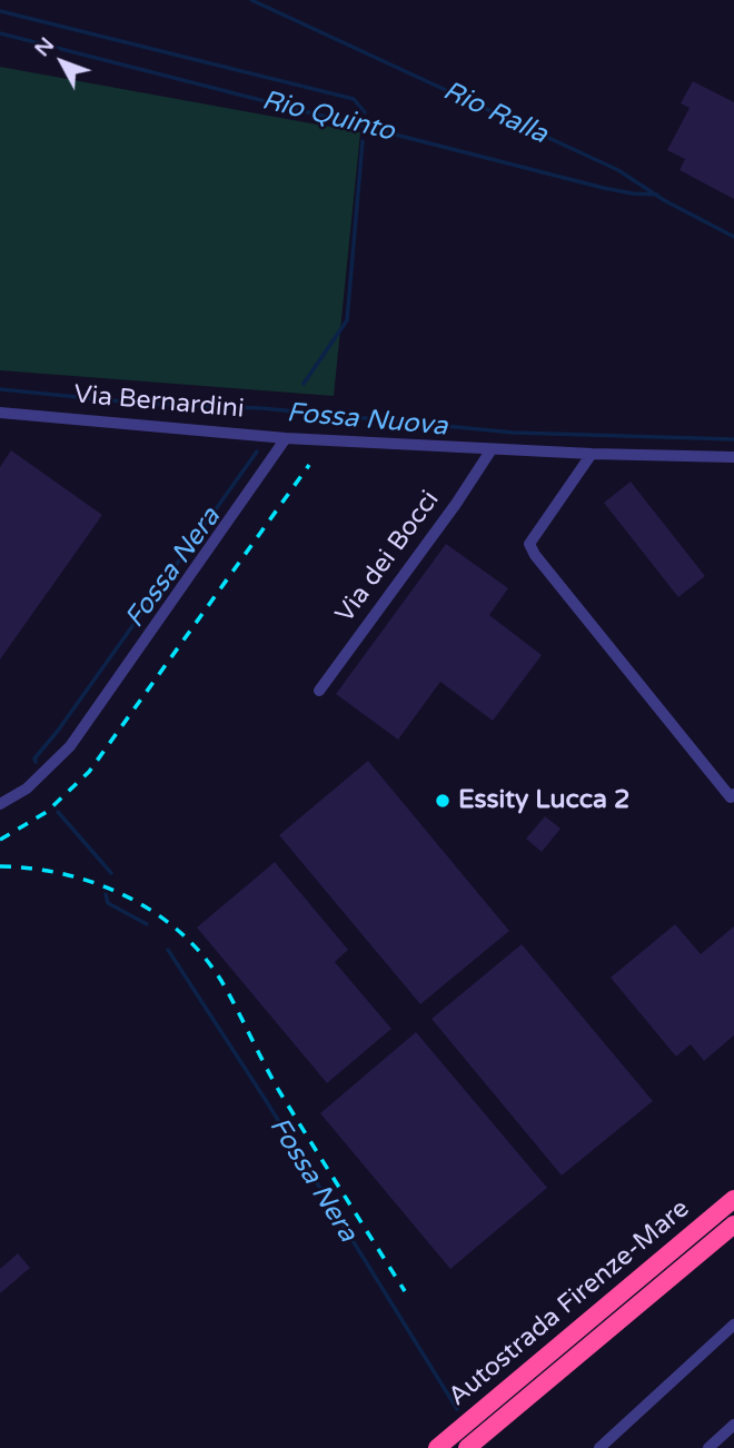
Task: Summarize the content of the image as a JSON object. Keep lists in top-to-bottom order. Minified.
{"streets":{"highway":["Autostrada Firenze-Mare"],"street":["Via Bernardini","Via dei Bocci"]},"crossings":[["Via Bernardini","Via dei Bocci"]],"water":["Rio Ralla","Rio Quinto","Fossa Nuova","Fossa Nera"],"places":["Essity Lucca 2"],"north":"top left"}
